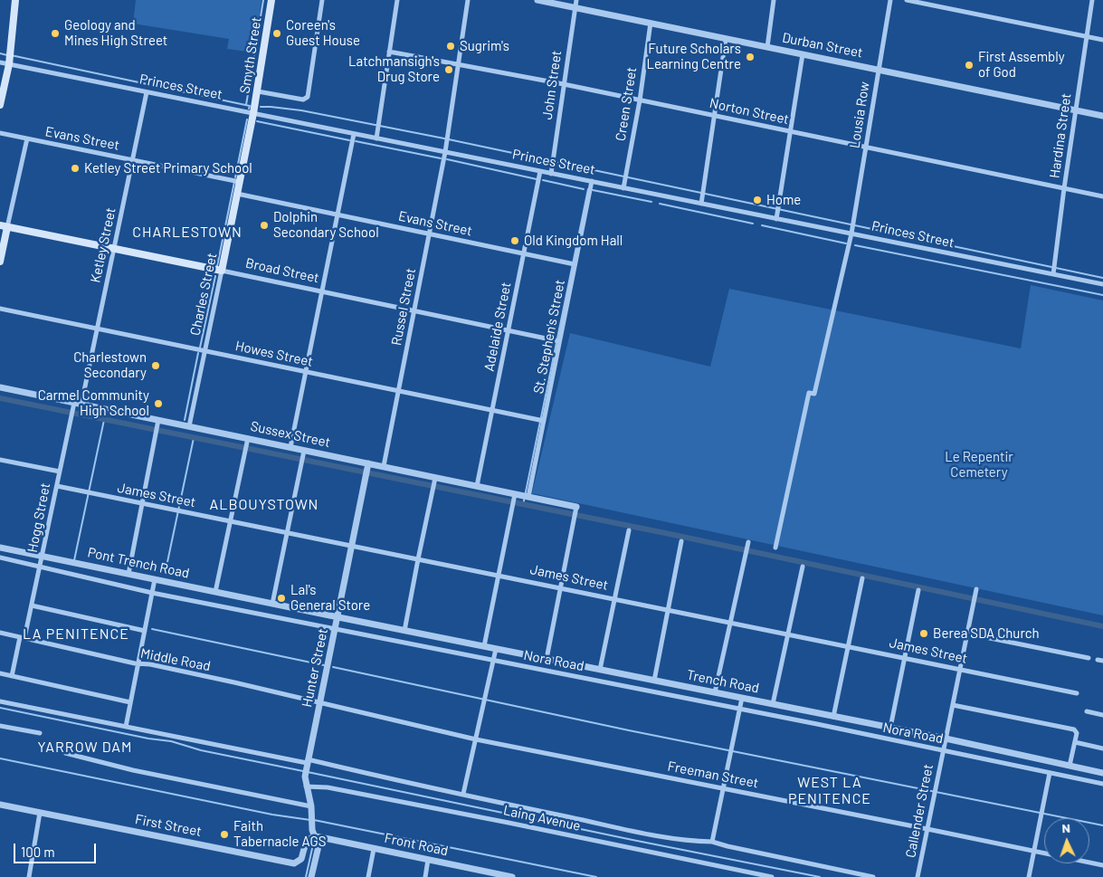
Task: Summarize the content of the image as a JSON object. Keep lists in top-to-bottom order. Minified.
{"streets":{"main road":["Smyth Street","Broad Street","Charles Street"],"street":["Durban Street","John Street","Princes Street","Creen Street","Norton Street","Lousia Row","Hardina Street","Evans Street","Ketley Street","Russel Street","Adelaide Street","St. Stephen's Street","Howes Street","Sussex Street","James Street","Hogg Street","Pont Trench Road","Middle Road","Nora Road","Hunter Street","Trench Road","Freeman Street","Callender Street","Laing Avenue","First Street","Front Road"]},"crossings":[["Durban Street","John Street"],["Durban Street","Creen Street"],["Durban Street","Lousia Row"],["Durban Street","Hardina Street"],["Smyth Street","Princes Street"],["Smyth Street","Charles Street"],["John Street","Princes Street"],["John Street","Norton Street"],["Princes Street","Creen Street"],["Princes Street","Lousia Row"],["Princes Street","Hardina Street"],["Princes Street","Ketley Street"],["Princes Street","Charles Street"],["Princes Street","Russel Street"],["Princes Street","Adelaide Street"],["Princes Street","St. Stephen's Street"],["Creen Street","Norton Street"],["Norton Street","Lousia Row"],["Norton Street","Hardina Street"],["Norton Street","Russel Street"],["Evans Street","Ketley Street"],["Evans Street","Charles Street"],["Evans Street","Russel Street"],["Evans Street","Adelaide Street"],["Evans Street","St. Stephen's Street"],["Ketley Street","Broad Street"],["Ketley Street","Howes Street"],["Ketley Street","Sussex Street"],["Ketley Street","Hogg Street"],["Broad Street","Charles Street"],["Broad Street","Russel Street"],["Broad Street","Adelaide Street"],["Broad Street","St. Stephen's Street"],["Charles Street","Howes Street"],["Charles Street","Sussex Street"],["Russel Street","Howes Street"],["Russel Street","Sussex Street"],["Adelaide Street","Howes Street"],["Adelaide Street","Sussex Street"],["St. Stephen's Street","Howes Street"],["St. Stephen's Street","Sussex Street"],["Sussex Street","Hogg Street"],["Sussex Street","Hunter Street"],["James Street","Hogg Street"],["James Street","Hunter Street"],["James Street","Callender Street"],["Hogg Street","Pont Trench Road"],["Hogg Street","Middle Road"],["Hogg Street","Nora Road"],["Pont Trench Road","Hunter Street"],["Pont Trench Road","Trench Road"],["Middle Road","Hunter Street"],["Middle Road","Freeman Street"],["Nora Road","Hunter Street"],["Nora Road","Callender Street"],["Hunter Street","Trench Road"],["Hunter Street","Freeman Street"],["Hunter Street","Laing Avenue"],["Hunter Street","First Street"],["Hunter Street","Front Road"],["Trench Road","Callender Street"],["Freeman Street","Callender Street"],["First Street","Front Road"]],"districts":["CHARLESTOWN","ALBOUYSTOWN","LA PENITENCE","YARROW DAM","WEST LA PENITENCE"],"parks":["Le Repentir Cemetery"],"places":["Geology and Mines High Street","Coreen's Guest House","Sugrim's","Future Scholars Learning Centre","First Assembly of God","Latchmansigh's Drug Store","Ketley Street Primary School","Home","Dolphin Secondary School","Old Kingdom Hall","Charlestown Secondary","Carmel Community High School","Lal's General Store","Berea SDA Church","Faith Tabernacle AGS"],"scale_bar":"100 m","north":"top"}
